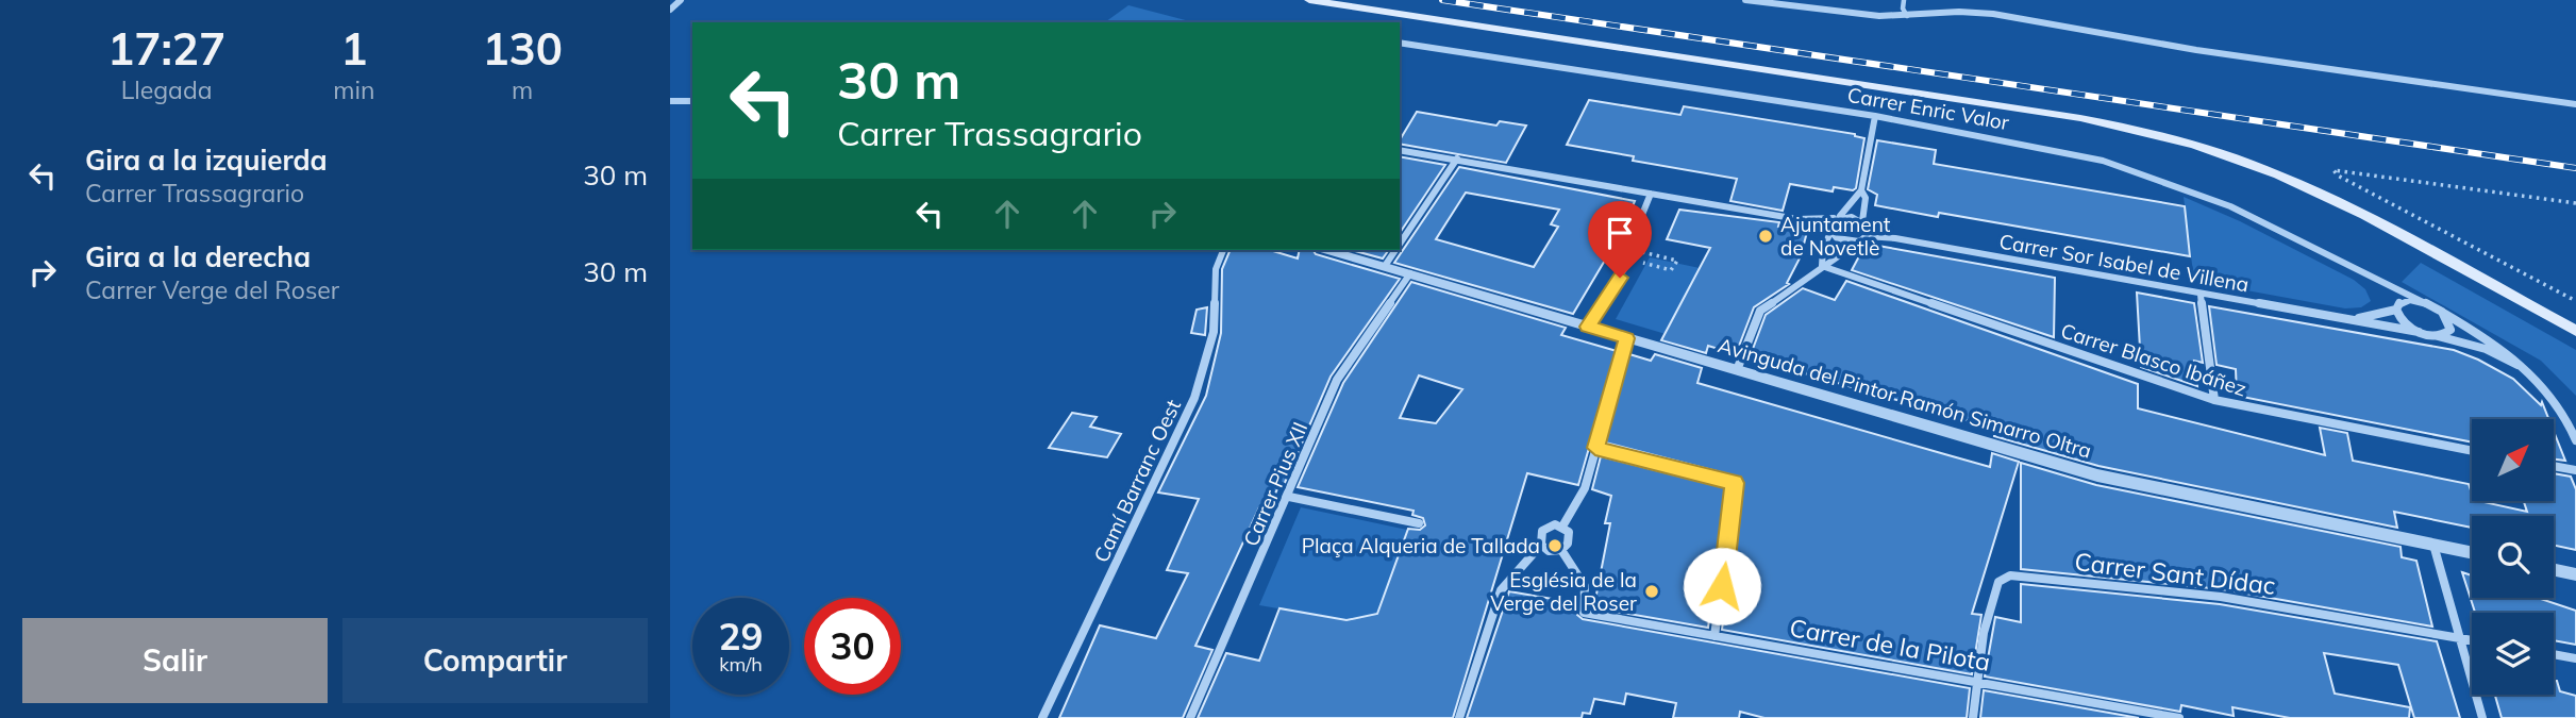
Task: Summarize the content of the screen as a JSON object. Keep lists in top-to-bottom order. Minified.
{"streets":{"street":["Carrer Enric Valor","Carrer Sor Isabel de Villena","Carrer Blasco Ibáñez","Avinguda del Pintor Ramón Simarro Oltra","Camí Barranc Oest","Carrer Pius XII","Carrer Sant Dídac","Carrer de la Pilota"]},"crossings":[["Carrer Enric Valor","Carrer Sor Isabel de Villena"],["Avinguda del Pintor Ramón Simarro Oltra","Carrer Pius XII"],["Carrer Sant Dídac","Carrer de la Pilota"]],"places":["Ajuntament de Novetlè","Plaça Alqueria de Tallada","Església de la Verge del Roser"],"north":"top right","page":{"eta":["17:27","Llegada","1","min","130","m"],"turn":["30 m","Carrer Trassagrario"],"list":[{"name":"Gira a la izquierda","note":"Carrer Trassagrario","value":"30 m"},{"name":"Gira a la derecha","note":"Carrer Verge del Roser","value":"30 m"}],"speed":"29 km/h","limit":"30","buttons":["Salir","Compartir"]}}
